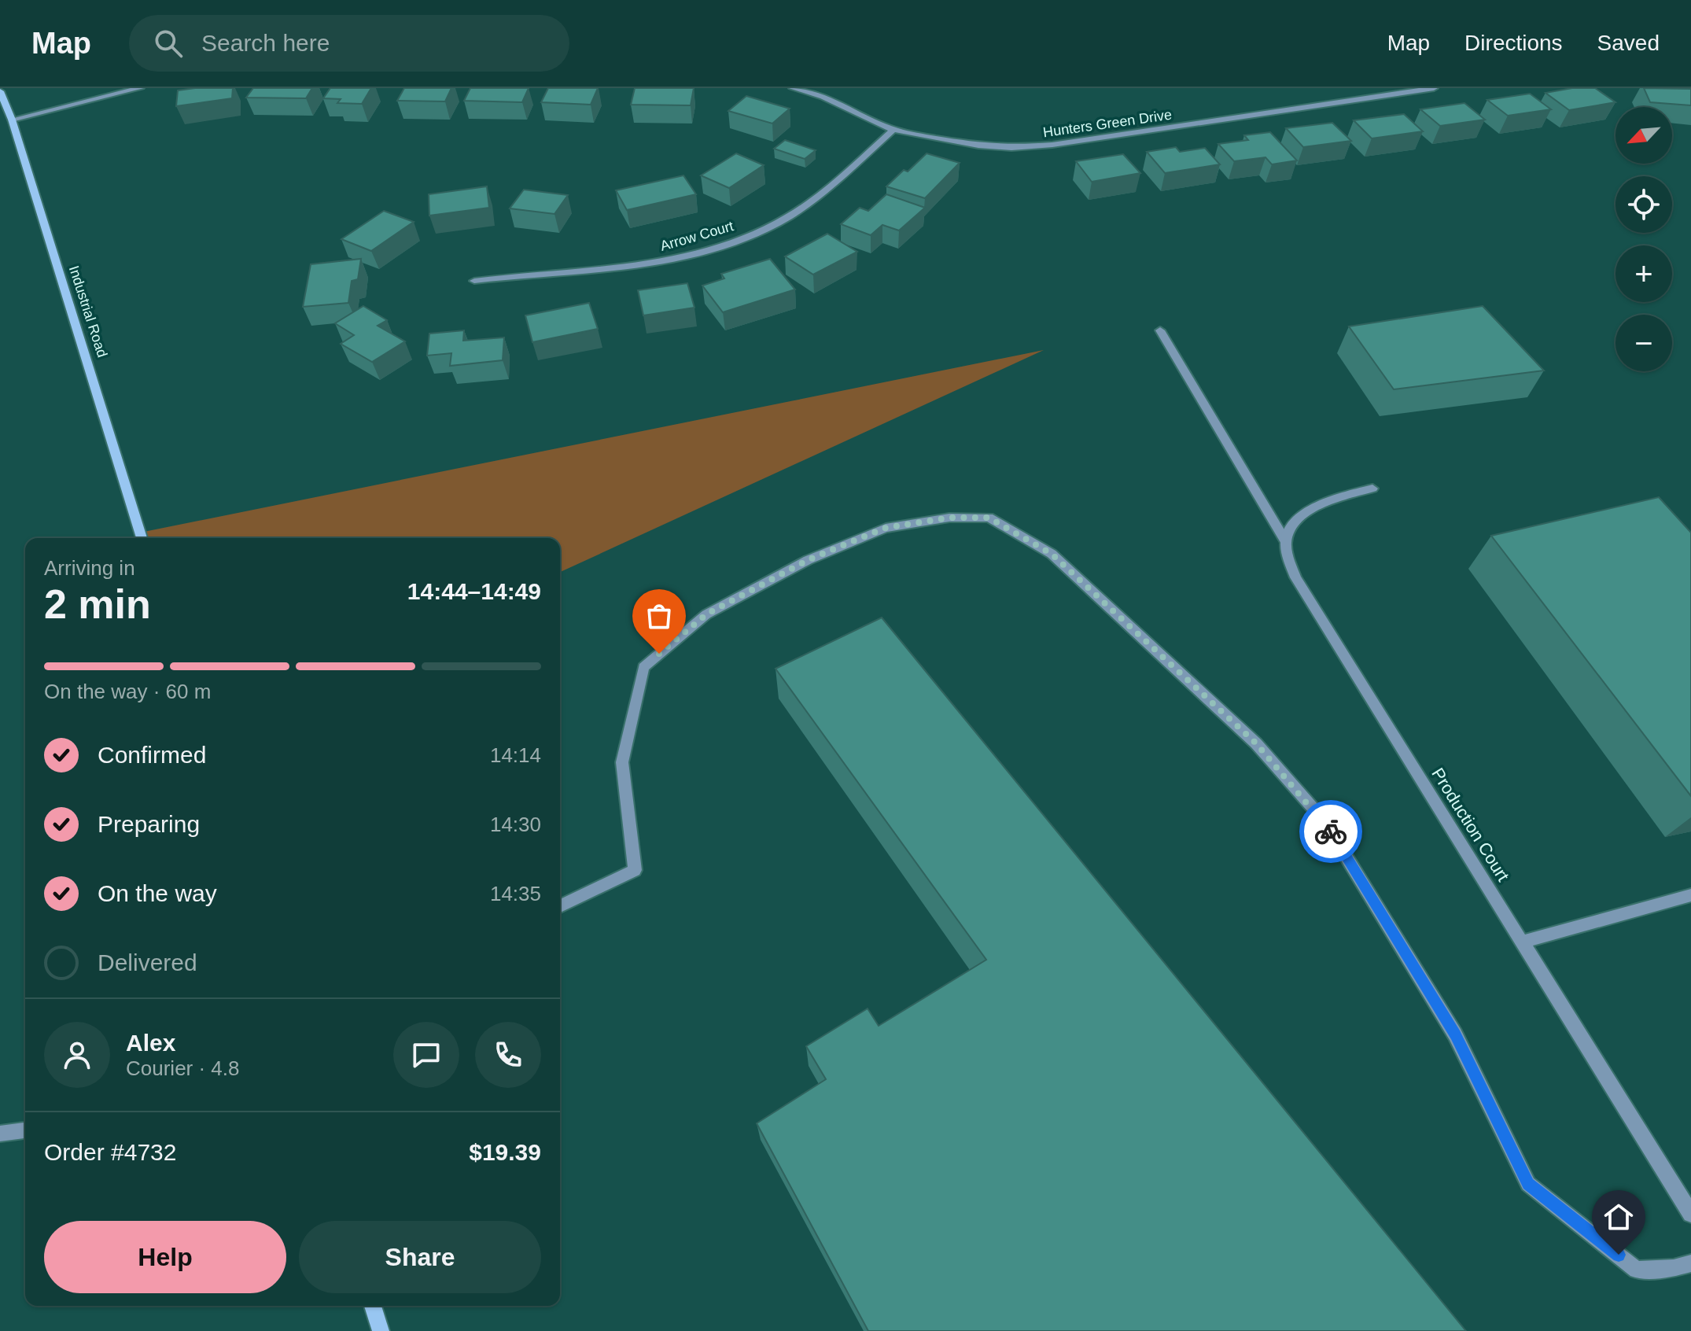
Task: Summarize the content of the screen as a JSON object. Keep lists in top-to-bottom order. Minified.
{"streets":{"main road":["Industrial Road"],"street":["Hunters Green Drive","Arrow Court","Production Court"]},"crossings":[["Hunters Green Drive","Arrow Court"]],"north":"bottom left","page":{"header":"Map","search":"Search here","nav":["Map","Directions","Saved"],"map_buttons":["+","−"],"heading":["2 min","Arriving in","14:44–14:49"],"panel":["Alex","Courier · 4.8","Order #4732","$19.39"],"bar":"On the way · 60 m","list":[["Confirmed","14:14"],["Preparing","14:30"],["On the way","14:35"],"Delivered"],"buttons":["Help","Share"]}}
